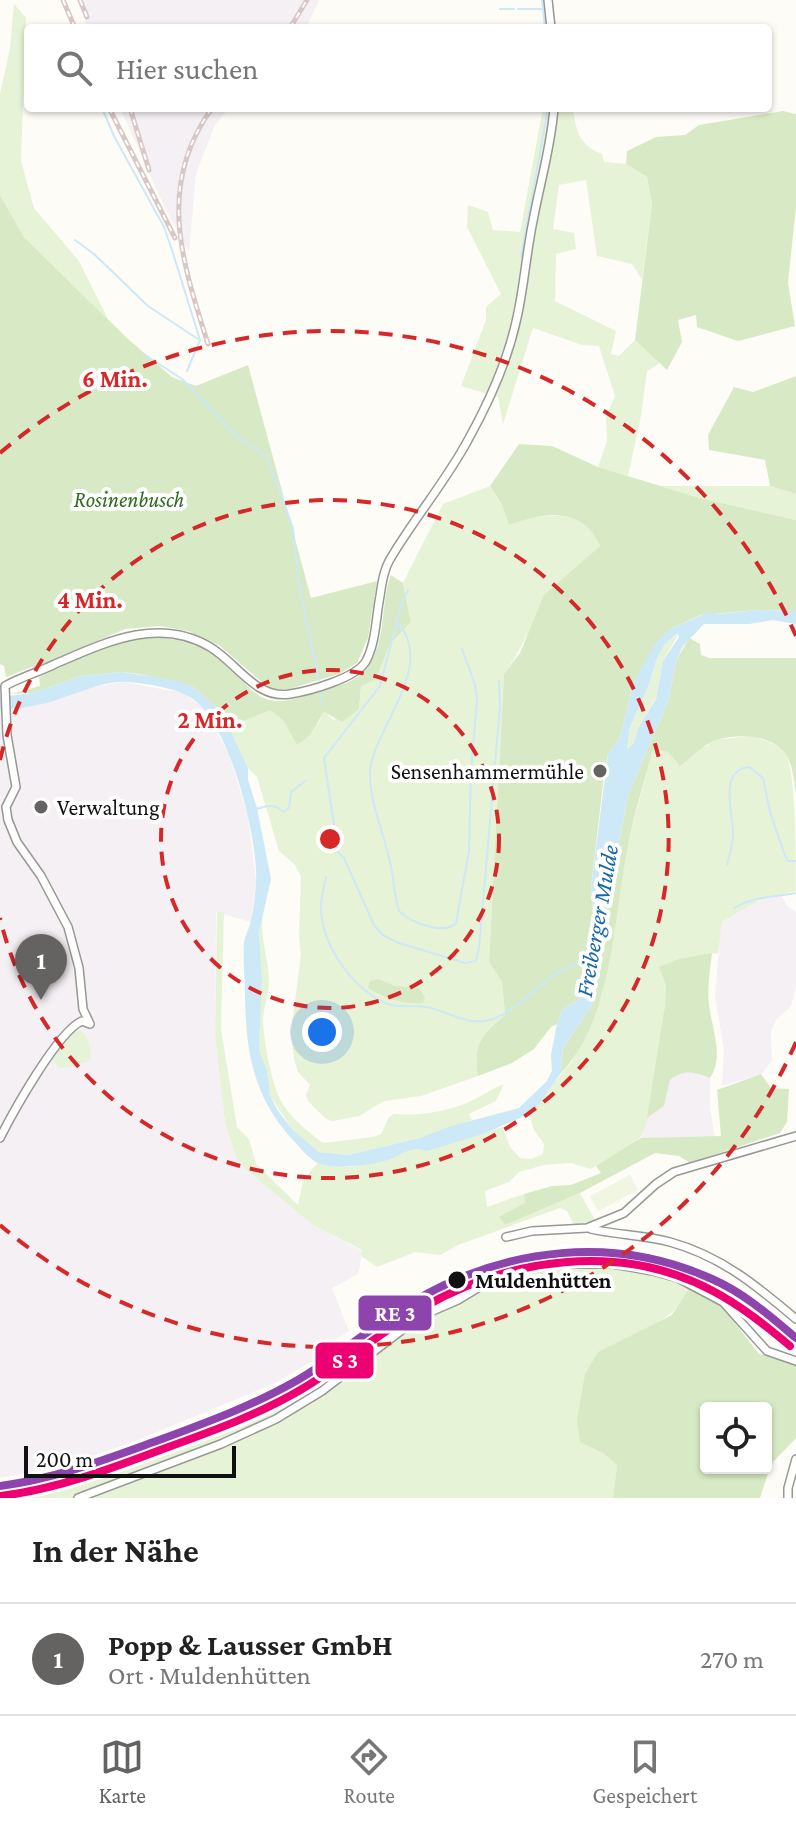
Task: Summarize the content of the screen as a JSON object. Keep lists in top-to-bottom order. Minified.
{"water":["Freiberger Mulde"],"parks":["Rosinenbusch"],"places":["Sensenhammermühle","Verwaltung","Muldenhütten"],"scale_bar":"200 m","page":{"search":"Hier suchen","pins":"1","scale":"200 m","heading":"In der Nähe","list":[{"mark":"1","name":"Popp & Lausser GmbH","note":"Ort · Muldenhütten","value":"270 m"}],"nav":["Karte","Route","Gespeichert"]},"rings":["6 Min.","4 Min.","2 Min."]}
